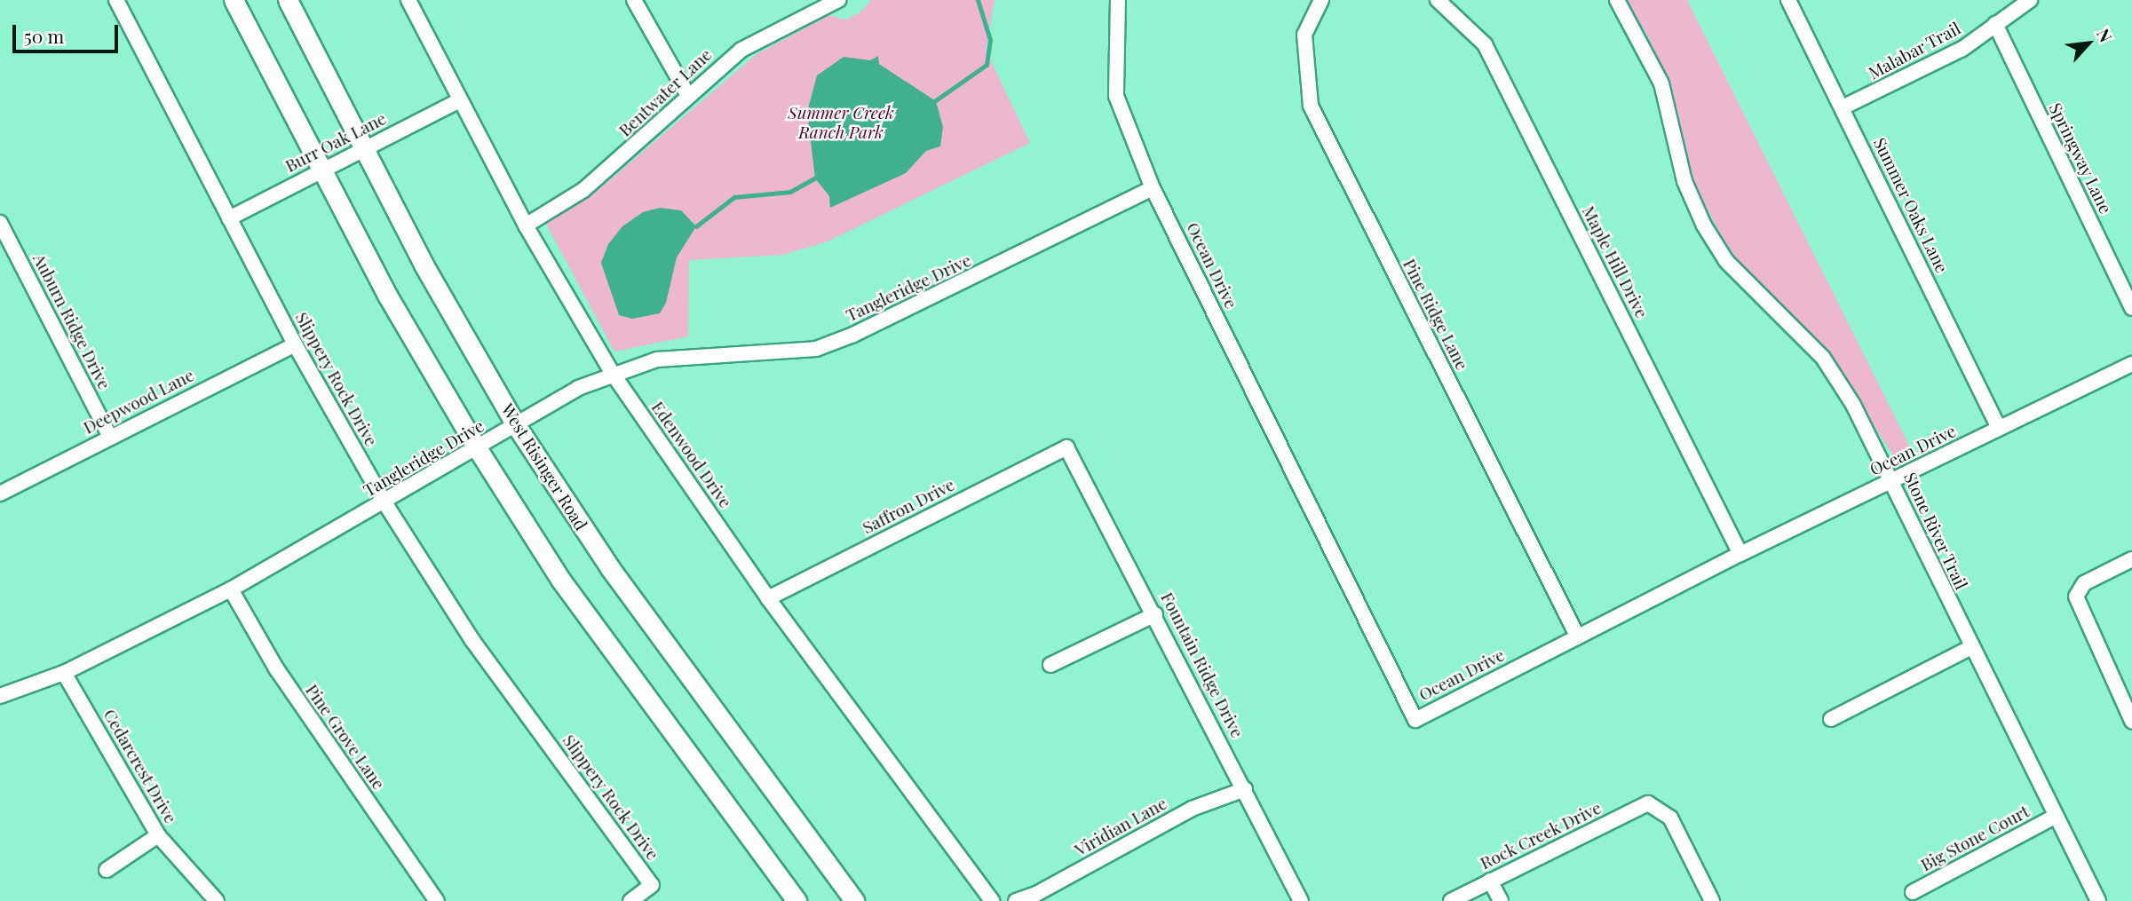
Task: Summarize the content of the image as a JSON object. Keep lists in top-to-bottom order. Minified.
{"streets":{"main road":["West Risinger Road"],"street":["Malabar Trail","Bentwater Lane","Burr Oak Lane","Springway Lane","Summer Oaks Lane","Maple Hill Drive","Ocean Drive","Tangleridge Drive","Pine Ridge Lane","Auburn Ridge Drive","Slippery Rock Drive","Deepwood Lane","Edenwood Drive","Saffron Drive","Stone River Trail","Fountain Ridge Drive","Pine Grove Lane","Cedarcrest Drive","Viridian Lane","Rock Creek Drive","Big Stone Court"]},"crossings":[["Malabar Trail","Springway Lane"],["Malabar Trail","Summer Oaks Lane"],["Bentwater Lane","Edenwood Drive"],["Burr Oak Lane","Slippery Rock Drive"],["Burr Oak Lane","Edenwood Drive"],["Burr Oak Lane","West Risinger Road"],["Summer Oaks Lane","Ocean Drive"],["Maple Hill Drive","Ocean Drive"],["Ocean Drive","Tangleridge Drive"],["Ocean Drive","Pine Ridge Lane"],["Ocean Drive","Stone River Trail"],["Tangleridge Drive","Slippery Rock Drive"],["Tangleridge Drive","Edenwood Drive"],["Tangleridge Drive","West Risinger Road"],["Tangleridge Drive","Pine Grove Lane"],["Tangleridge Drive","Cedarcrest Drive"],["Auburn Ridge Drive","Deepwood Lane"],["Slippery Rock Drive","Deepwood Lane"],["Edenwood Drive","Saffron Drive"],["Saffron Drive","Fountain Ridge Drive"],["Stone River Trail","Big Stone Court"],["Fountain Ridge Drive","Viridian Lane"]],"parks":["Summer Creek Ranch Park"],"scale_bar":"50 m","north":"top right"}
